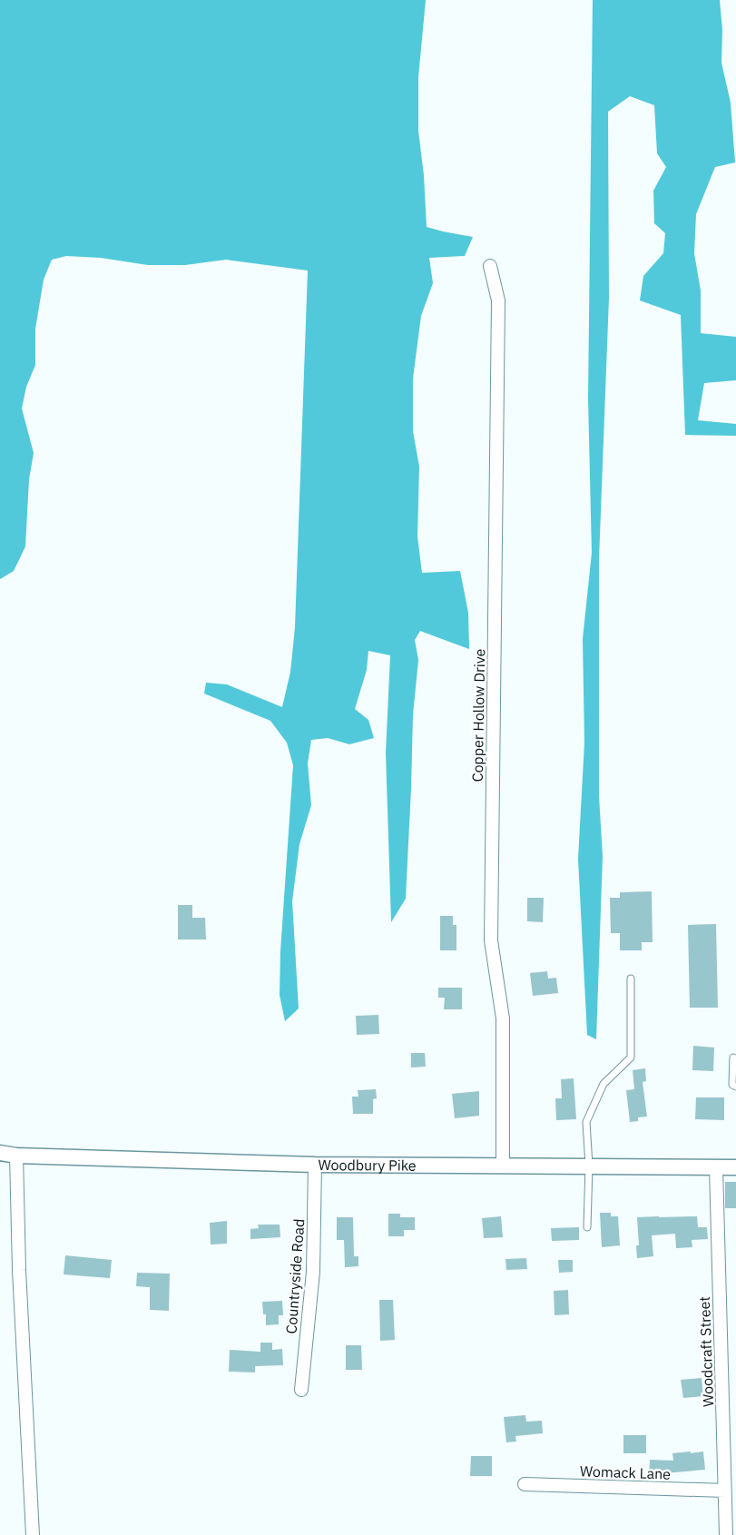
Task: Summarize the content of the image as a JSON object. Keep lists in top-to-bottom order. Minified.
{"streets":{"street":["Copper Hollow Drive","Woodbury Pike","Countryside Road","Woodcraft Street","Womack Lane"]},"crossings":[["Copper Hollow Drive","Woodbury Pike"],["Woodbury Pike","Countryside Road"],["Woodbury Pike","Woodcraft Street"],["Woodcraft Street","Womack Lane"]]}
